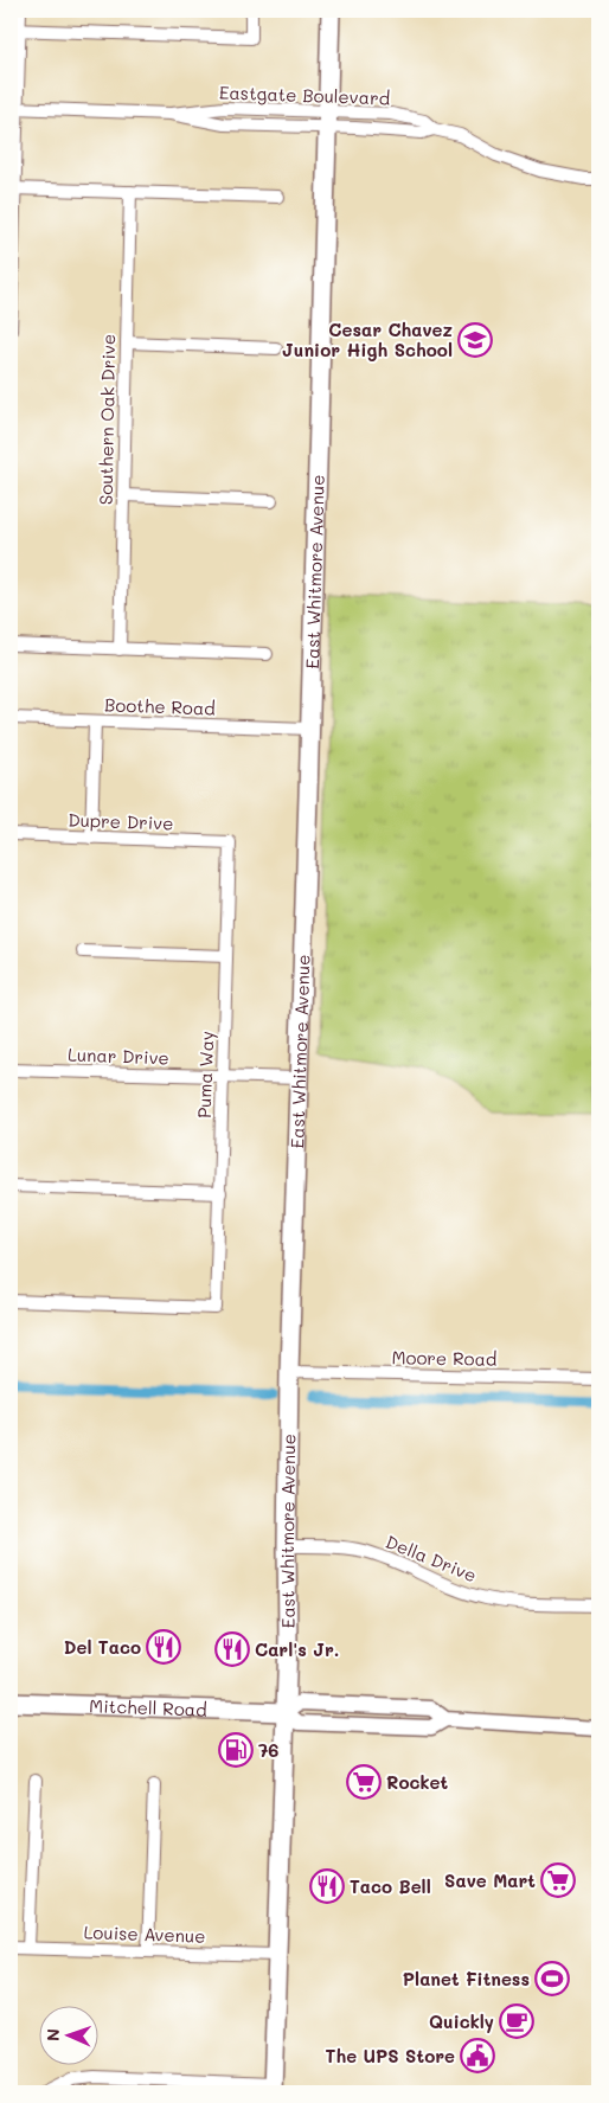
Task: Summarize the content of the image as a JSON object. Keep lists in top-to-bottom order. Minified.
{"streets":{"main road":["East Whitmore Avenue","Mitchell Road"],"street":["Eastgate Boulevard","Southern Oak Drive","Boothe Road","Dupre Drive","Lunar Drive","Puma Way","Moore Road","Della Drive","Louise Avenue"]},"crossings":[["Eastgate Boulevard","East Whitmore Avenue"],["East Whitmore Avenue","Boothe Road"],["East Whitmore Avenue","Lunar Drive"],["East Whitmore Avenue","Moore Road"],["East Whitmore Avenue","Della Drive"],["East Whitmore Avenue","Mitchell Road"],["East Whitmore Avenue","Louise Avenue"],["Dupre Drive","Puma Way"],["Lunar Drive","Puma Way"]],"places":{"school or university":["Cesar Chavez Junior High School"],"restaurant":["Del Taco","Carl's Jr.","Taco Bell"],"fuel station":["76"],"supermarket":["Rocket","Save Mart"],"sports":["Planet Fitness"],"cafe":["Quickly"],"public building":["The UPS Store"]},"north":"left"}
